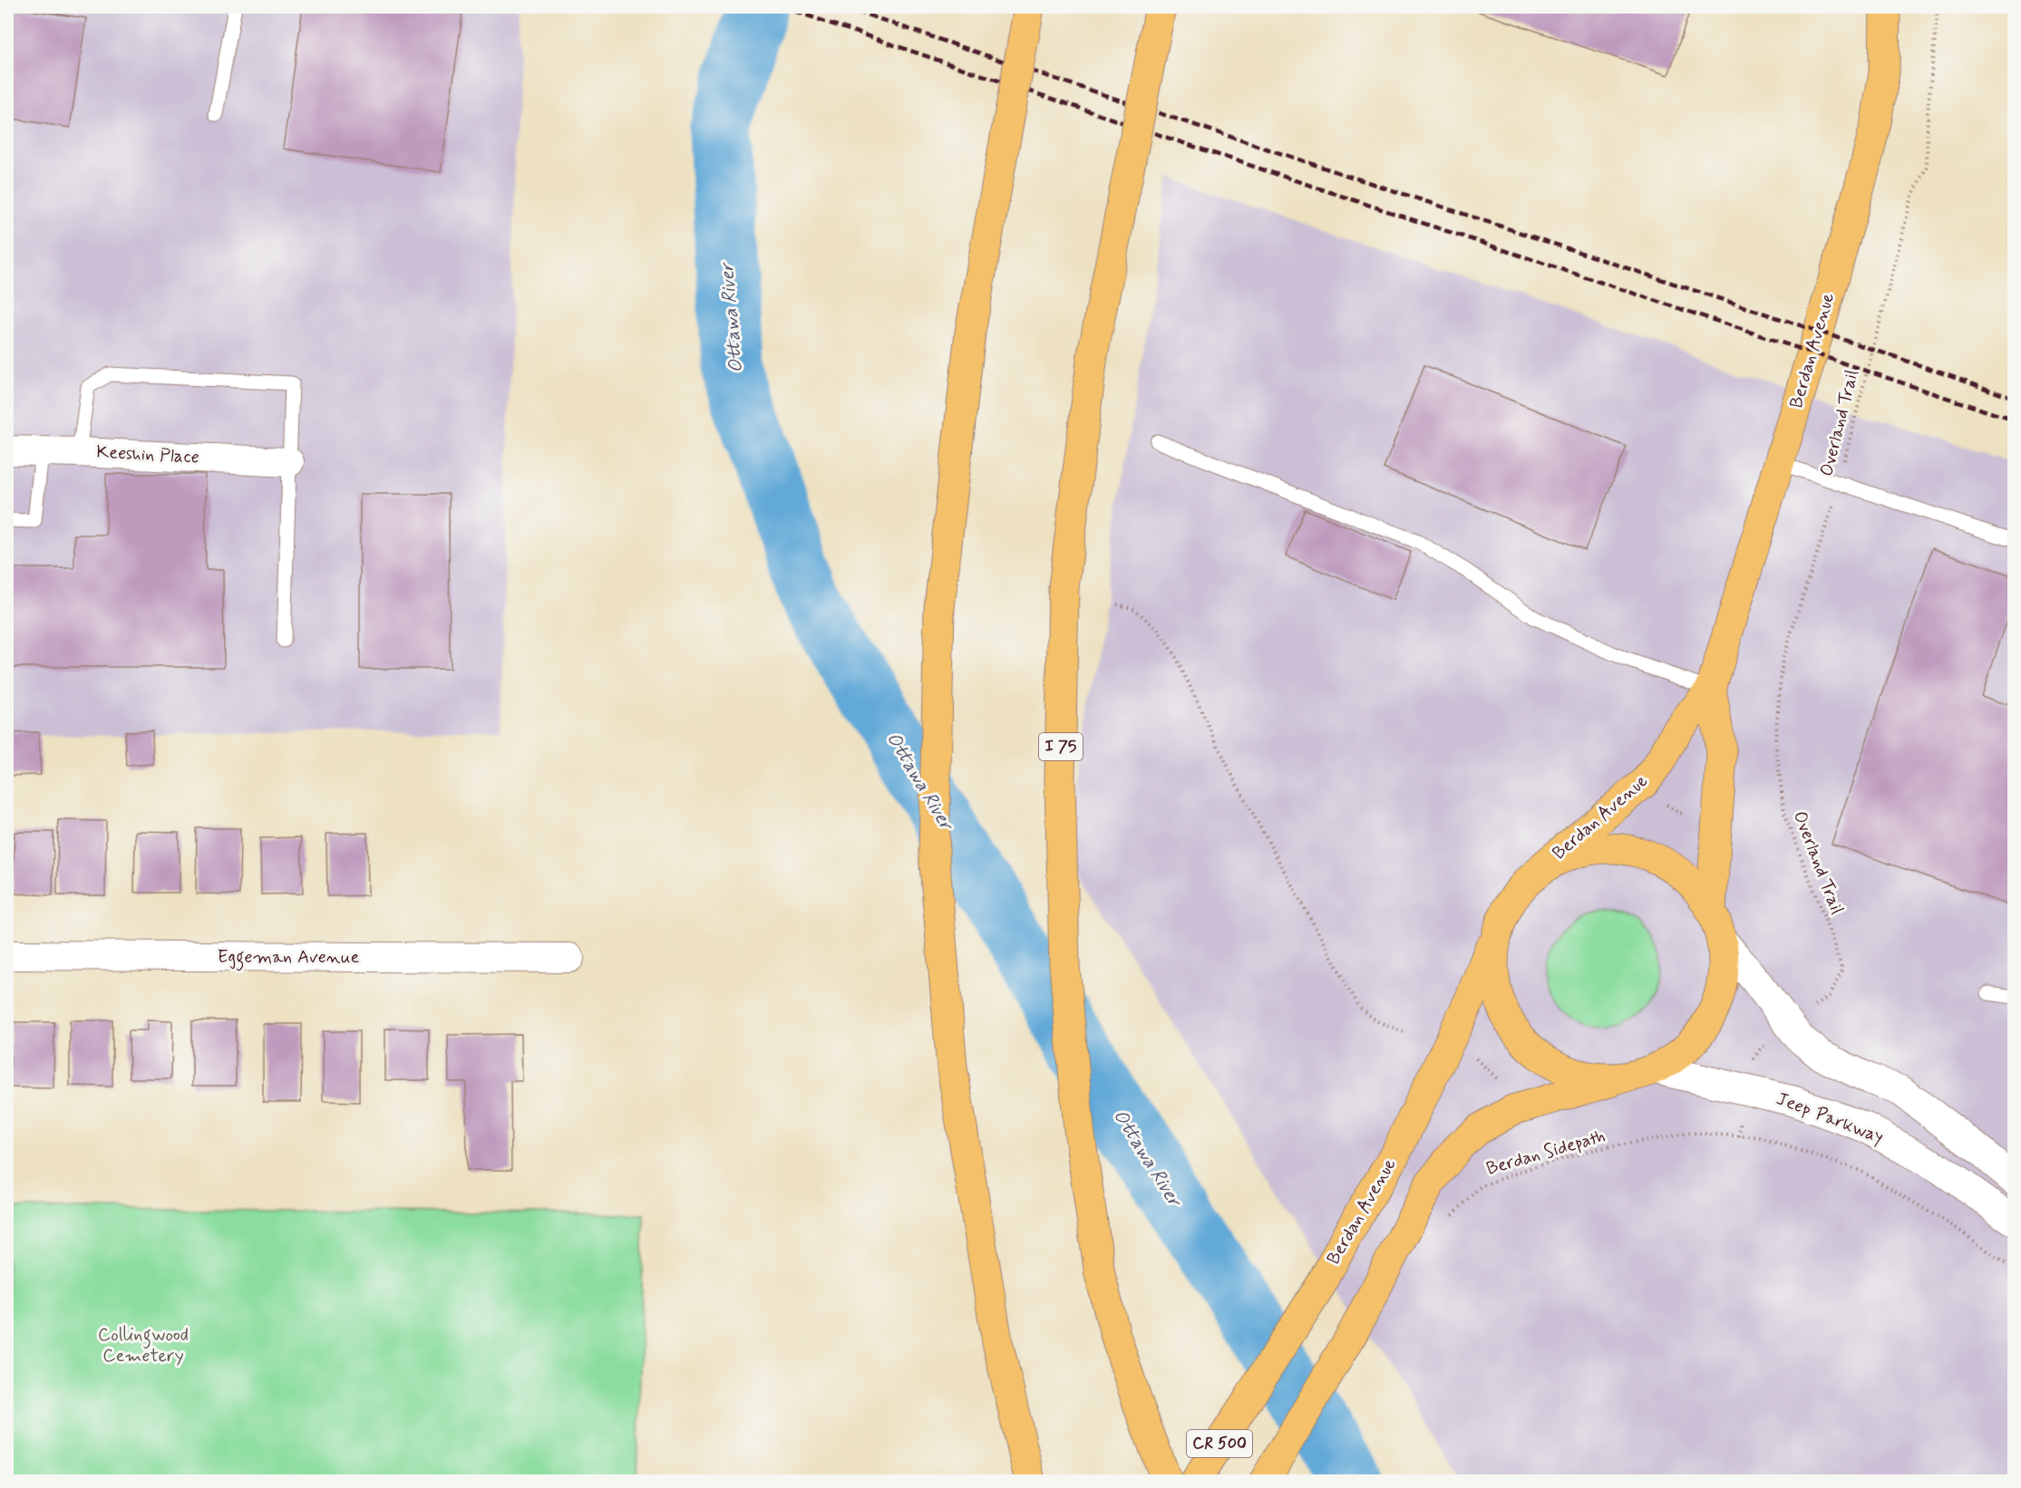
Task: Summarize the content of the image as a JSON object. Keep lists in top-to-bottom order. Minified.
{"streets":{"main road":["Berdan Avenue","I 75","CR 500"],"street":["Keeshin Place","Eggeman Avenue","Jeep Parkway"],"path":["Overland Trail","Berdan Sidepath"]},"crossings":[["Overland Trail","Jeep Parkway"],["Overland Trail","Berdan Sidepath"]],"water":["Ottawa River"],"parks":["Collingwood Cemetery"]}
